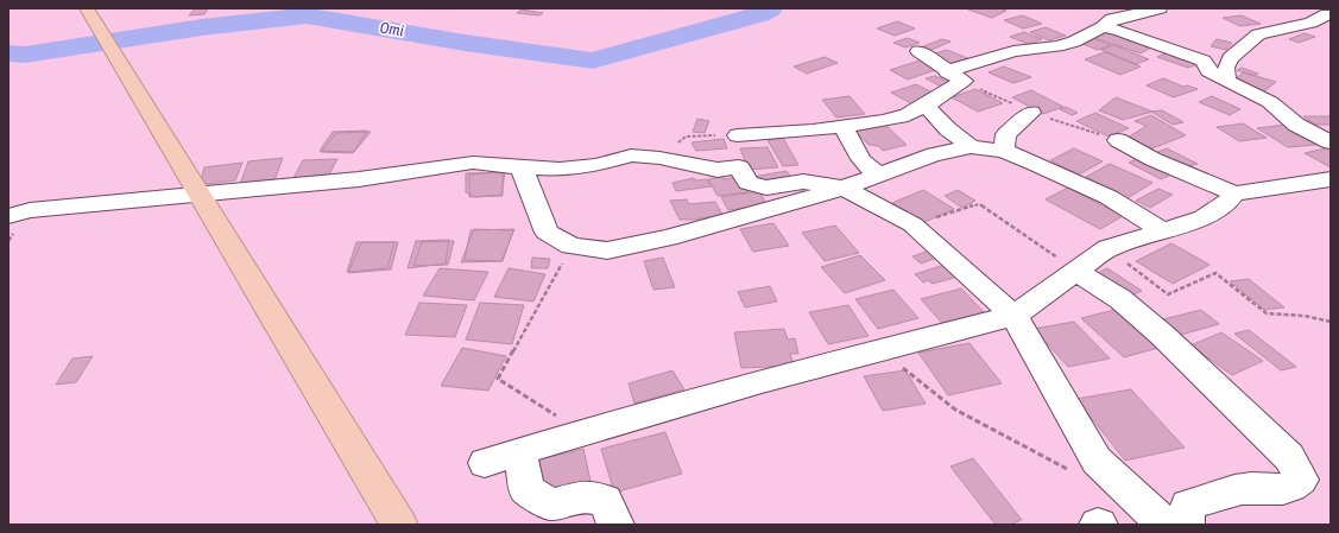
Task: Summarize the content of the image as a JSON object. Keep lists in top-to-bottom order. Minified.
{"water":["Omi"]}
